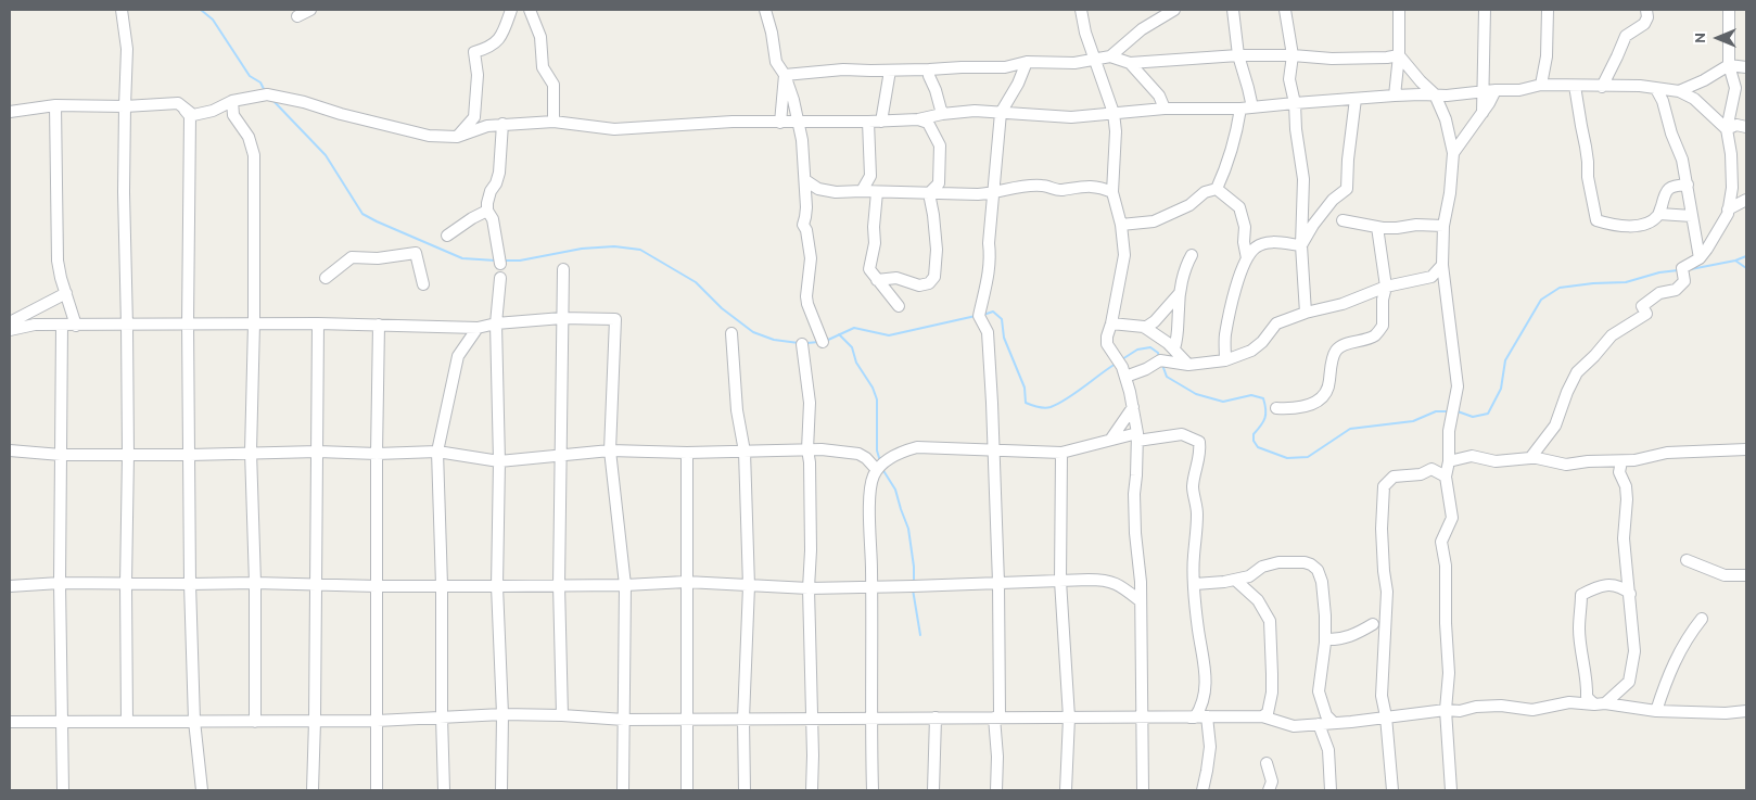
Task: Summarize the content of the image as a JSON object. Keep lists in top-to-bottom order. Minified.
{"north":"left"}
